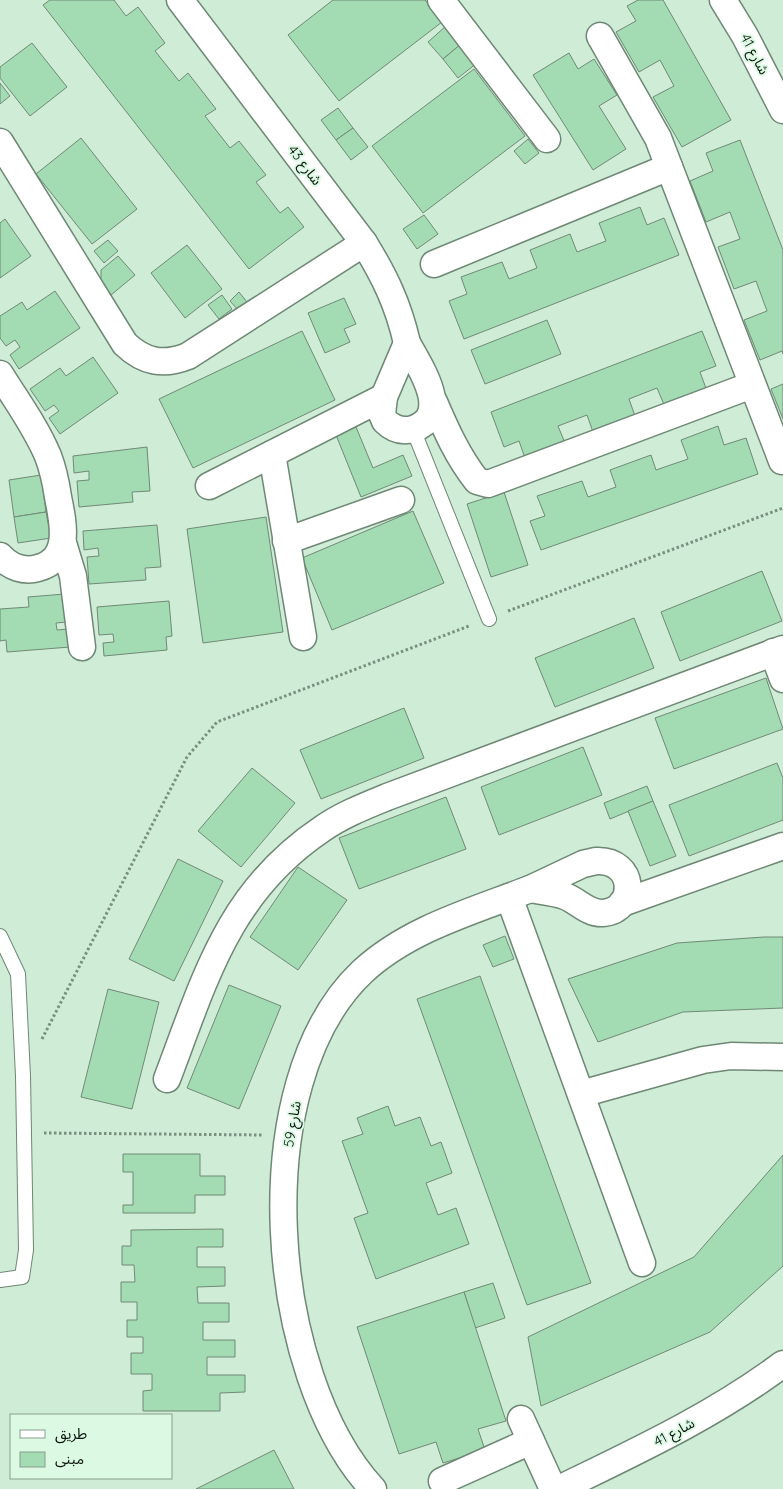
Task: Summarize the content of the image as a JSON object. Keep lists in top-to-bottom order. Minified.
{"streets":{"street":["شارع 41","شارع 43","شارع 59"]},"legend":["طريق","مبنى"]}
